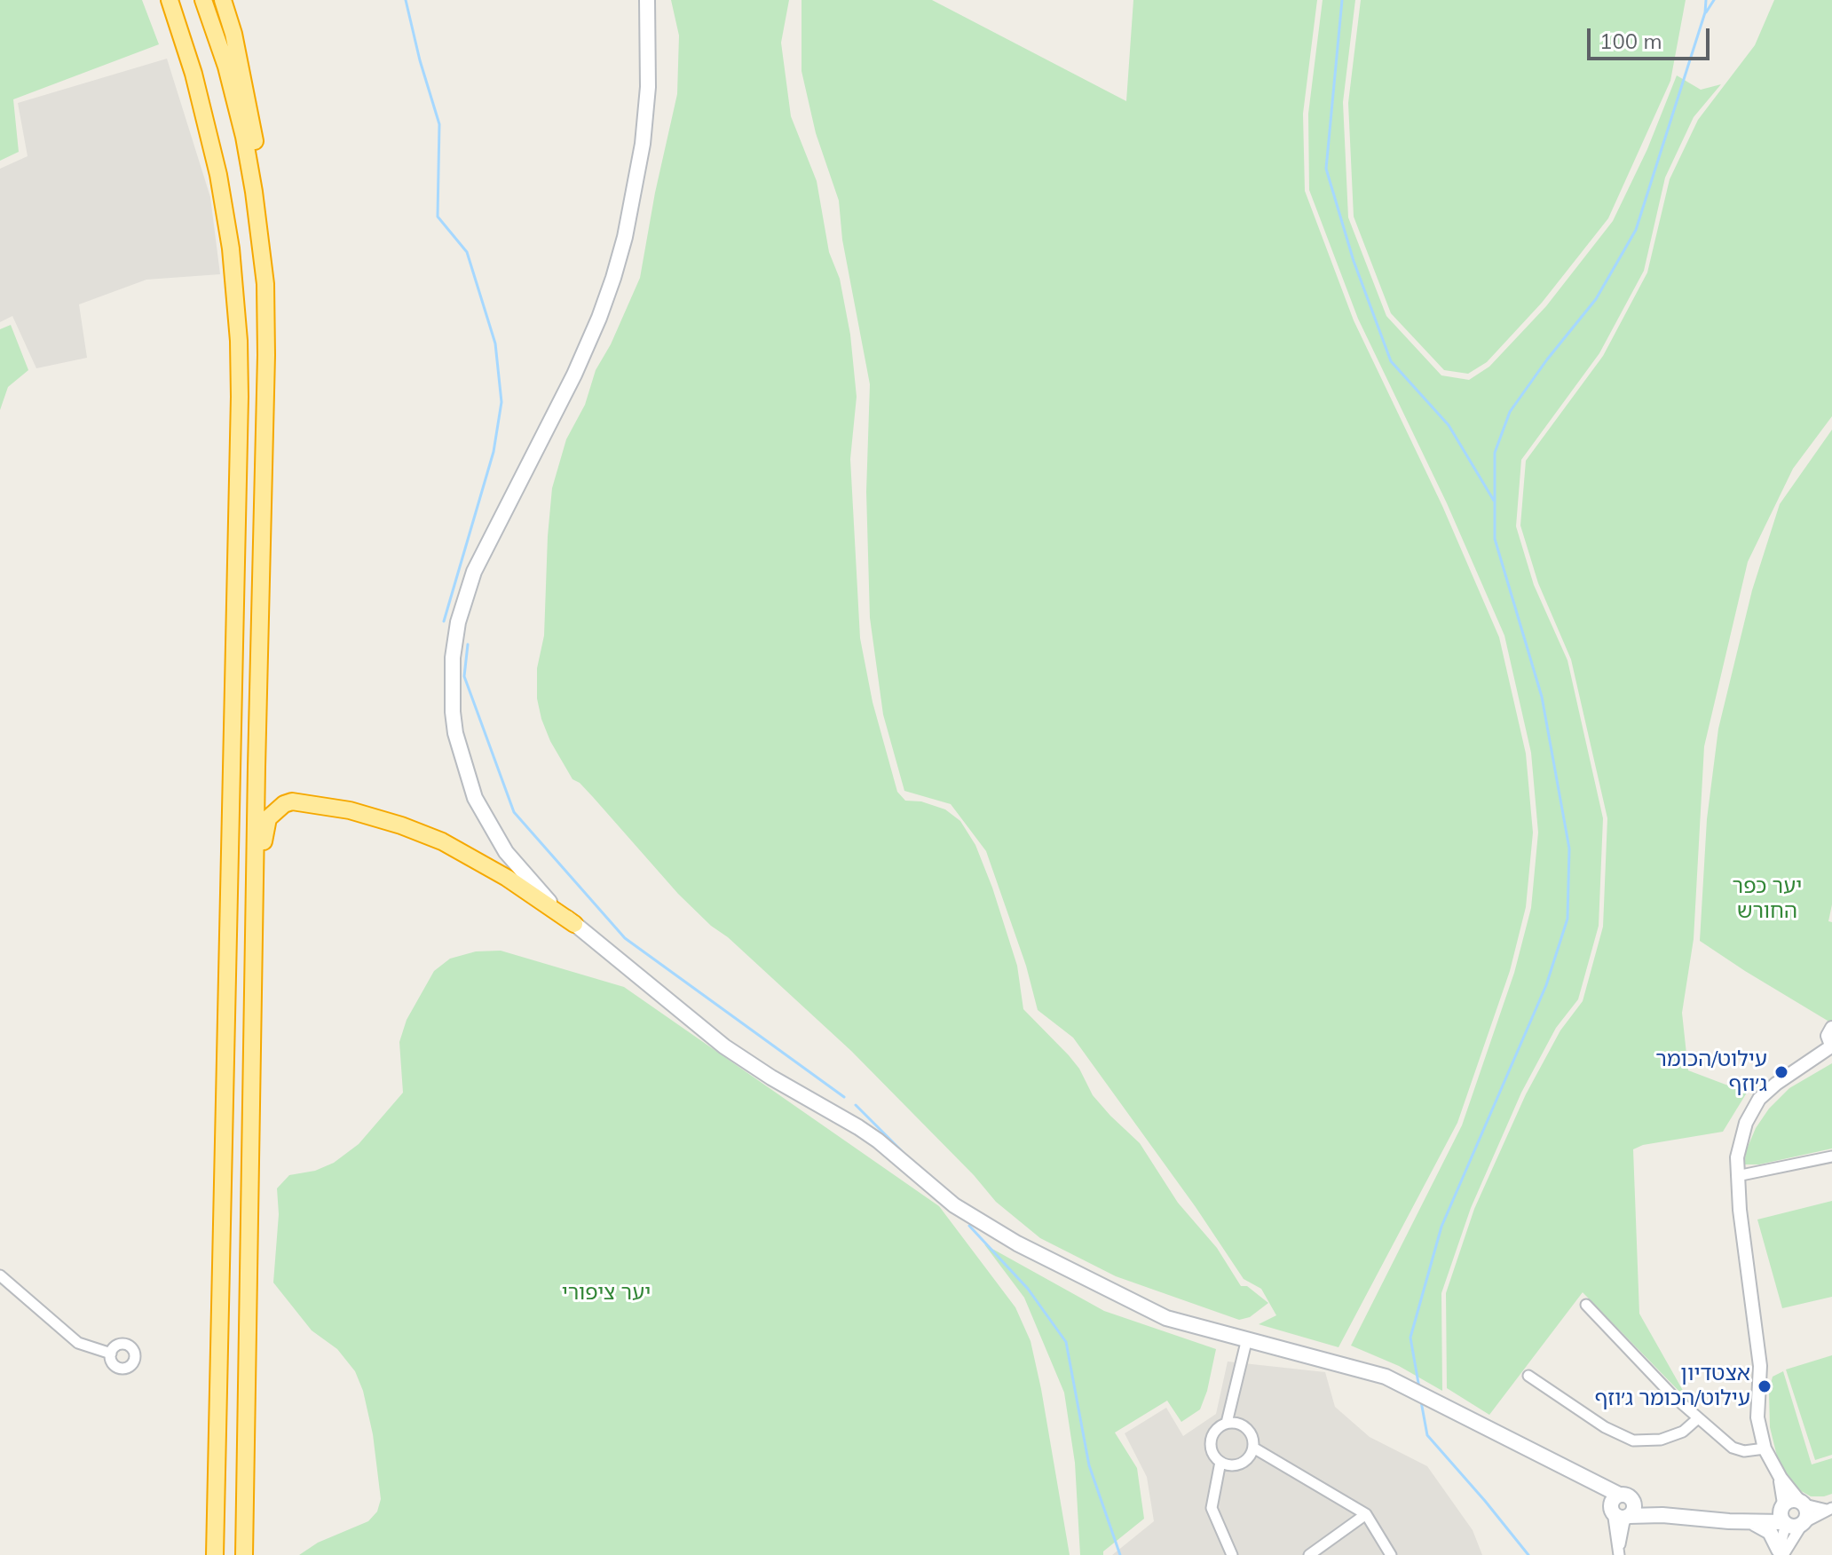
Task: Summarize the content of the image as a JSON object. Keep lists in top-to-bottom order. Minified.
{"parks":["יער כפר החורש","יער ציפורי"],"places":["עילוט/הכומר ג׳וזף","אצטדיון עילוט/הכומר ג׳וזף"],"scale_bar":"100 m"}
